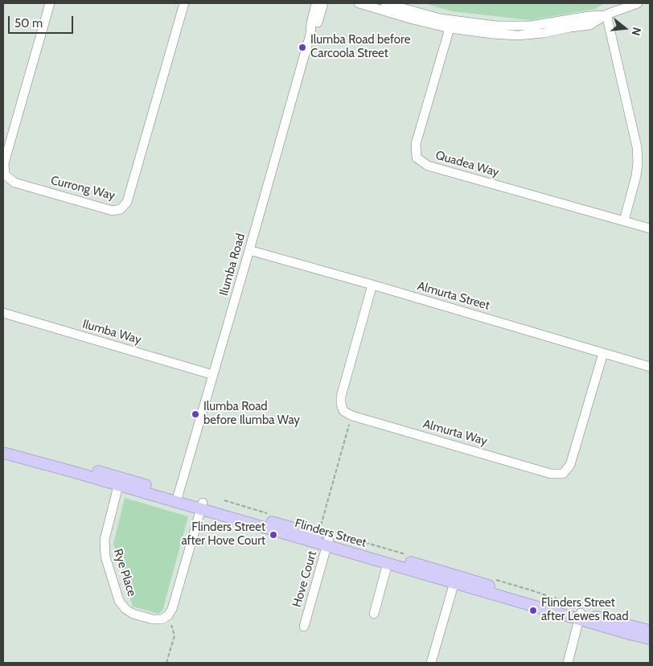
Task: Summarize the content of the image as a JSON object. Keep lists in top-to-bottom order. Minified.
{"streets":{"main road":["Flinders Street"],"street":["Quadea Way","Currong Way","Ilumba Road","Almurta Street","Ilumba Way","Almurta Way","Rye Place","Hove Court"]},"crossings":[["Ilumba Road","Almurta Street"],["Ilumba Road","Ilumba Way"],["Ilumba Road","Flinders Street"],["Almurta Street","Almurta Way"],["Flinders Street","Rye Place"],["Flinders Street","Hove Court"]],"places":["Ilumba Road before Carcoola Street","Ilumba Road before Ilumba Way","Flinders Street after Hove Court","Flinders Street after Lewes Road"],"scale_bar":"50 m","north":"right"}
